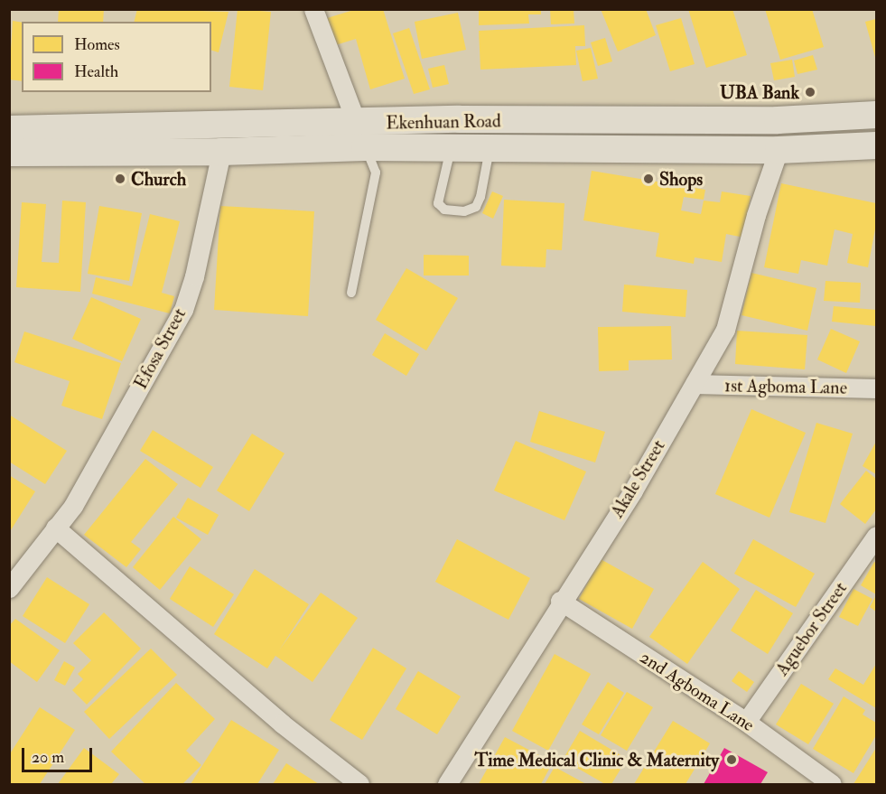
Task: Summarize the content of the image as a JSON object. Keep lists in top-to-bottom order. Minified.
{"streets":{"main road":["Ekenhuan Road"],"street":["Efosa Street","1st Agboma Lane","Akale Street","Aguebor Street","2nd Agboma Lane"]},"crossings":[["Ekenhuan Road","Efosa Street"],["Ekenhuan Road","Akale Street"],["1st Agboma Lane","Akale Street"],["Akale Street","2nd Agboma Lane"],["Aguebor Street","2nd Agboma Lane"]],"places":["UBA Bank","Church","Shops","Time Medical Clinic & Maternity"],"legend":["Homes","Health"],"scale_bar":"20 m"}
